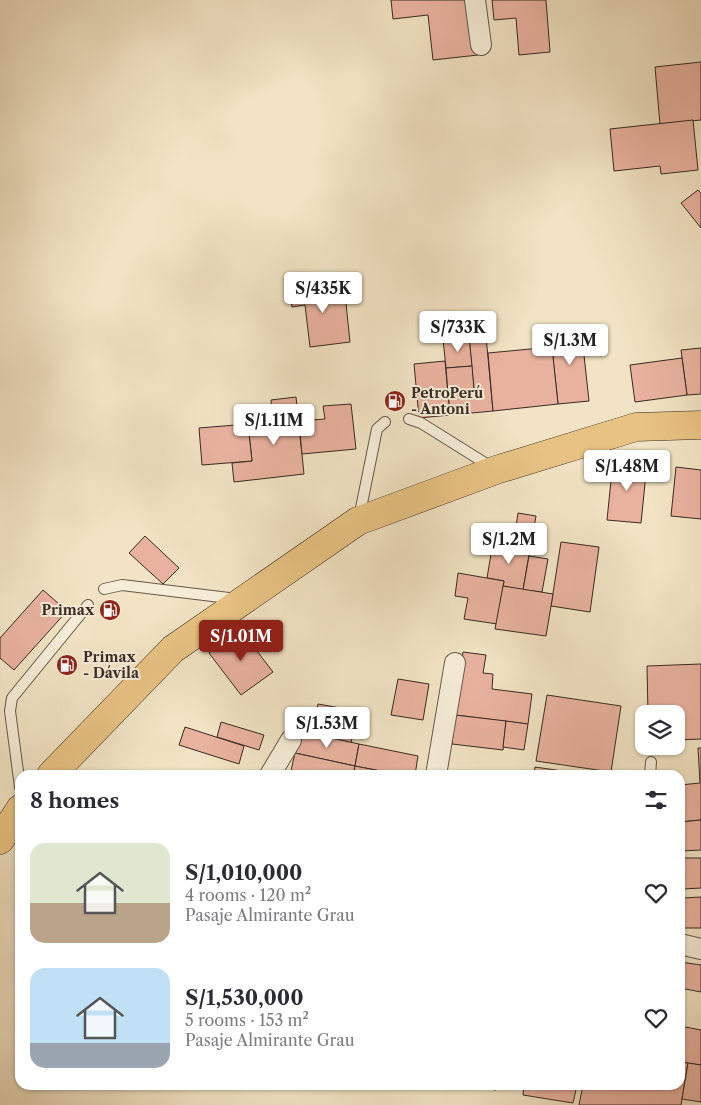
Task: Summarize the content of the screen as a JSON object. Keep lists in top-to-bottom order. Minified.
{"places":{"fuel station":["PetroPerú - Antoni","Primax","Primax - Dávila"]},"page":{"price":["S/435K","S/733K","S/1.3M","S/1.11M","S/1.48M","S/1.2M","S/1.01M","S/1.53M"],"heading":"8 homes","list":[{"name":"S/1,010,000","note":"4 rooms · 120 m² · Pasaje Almirante Grau"},{"name":"S/1,530,000","note":"5 rooms · 153 m² · Pasaje Almirante Grau"}]}}
